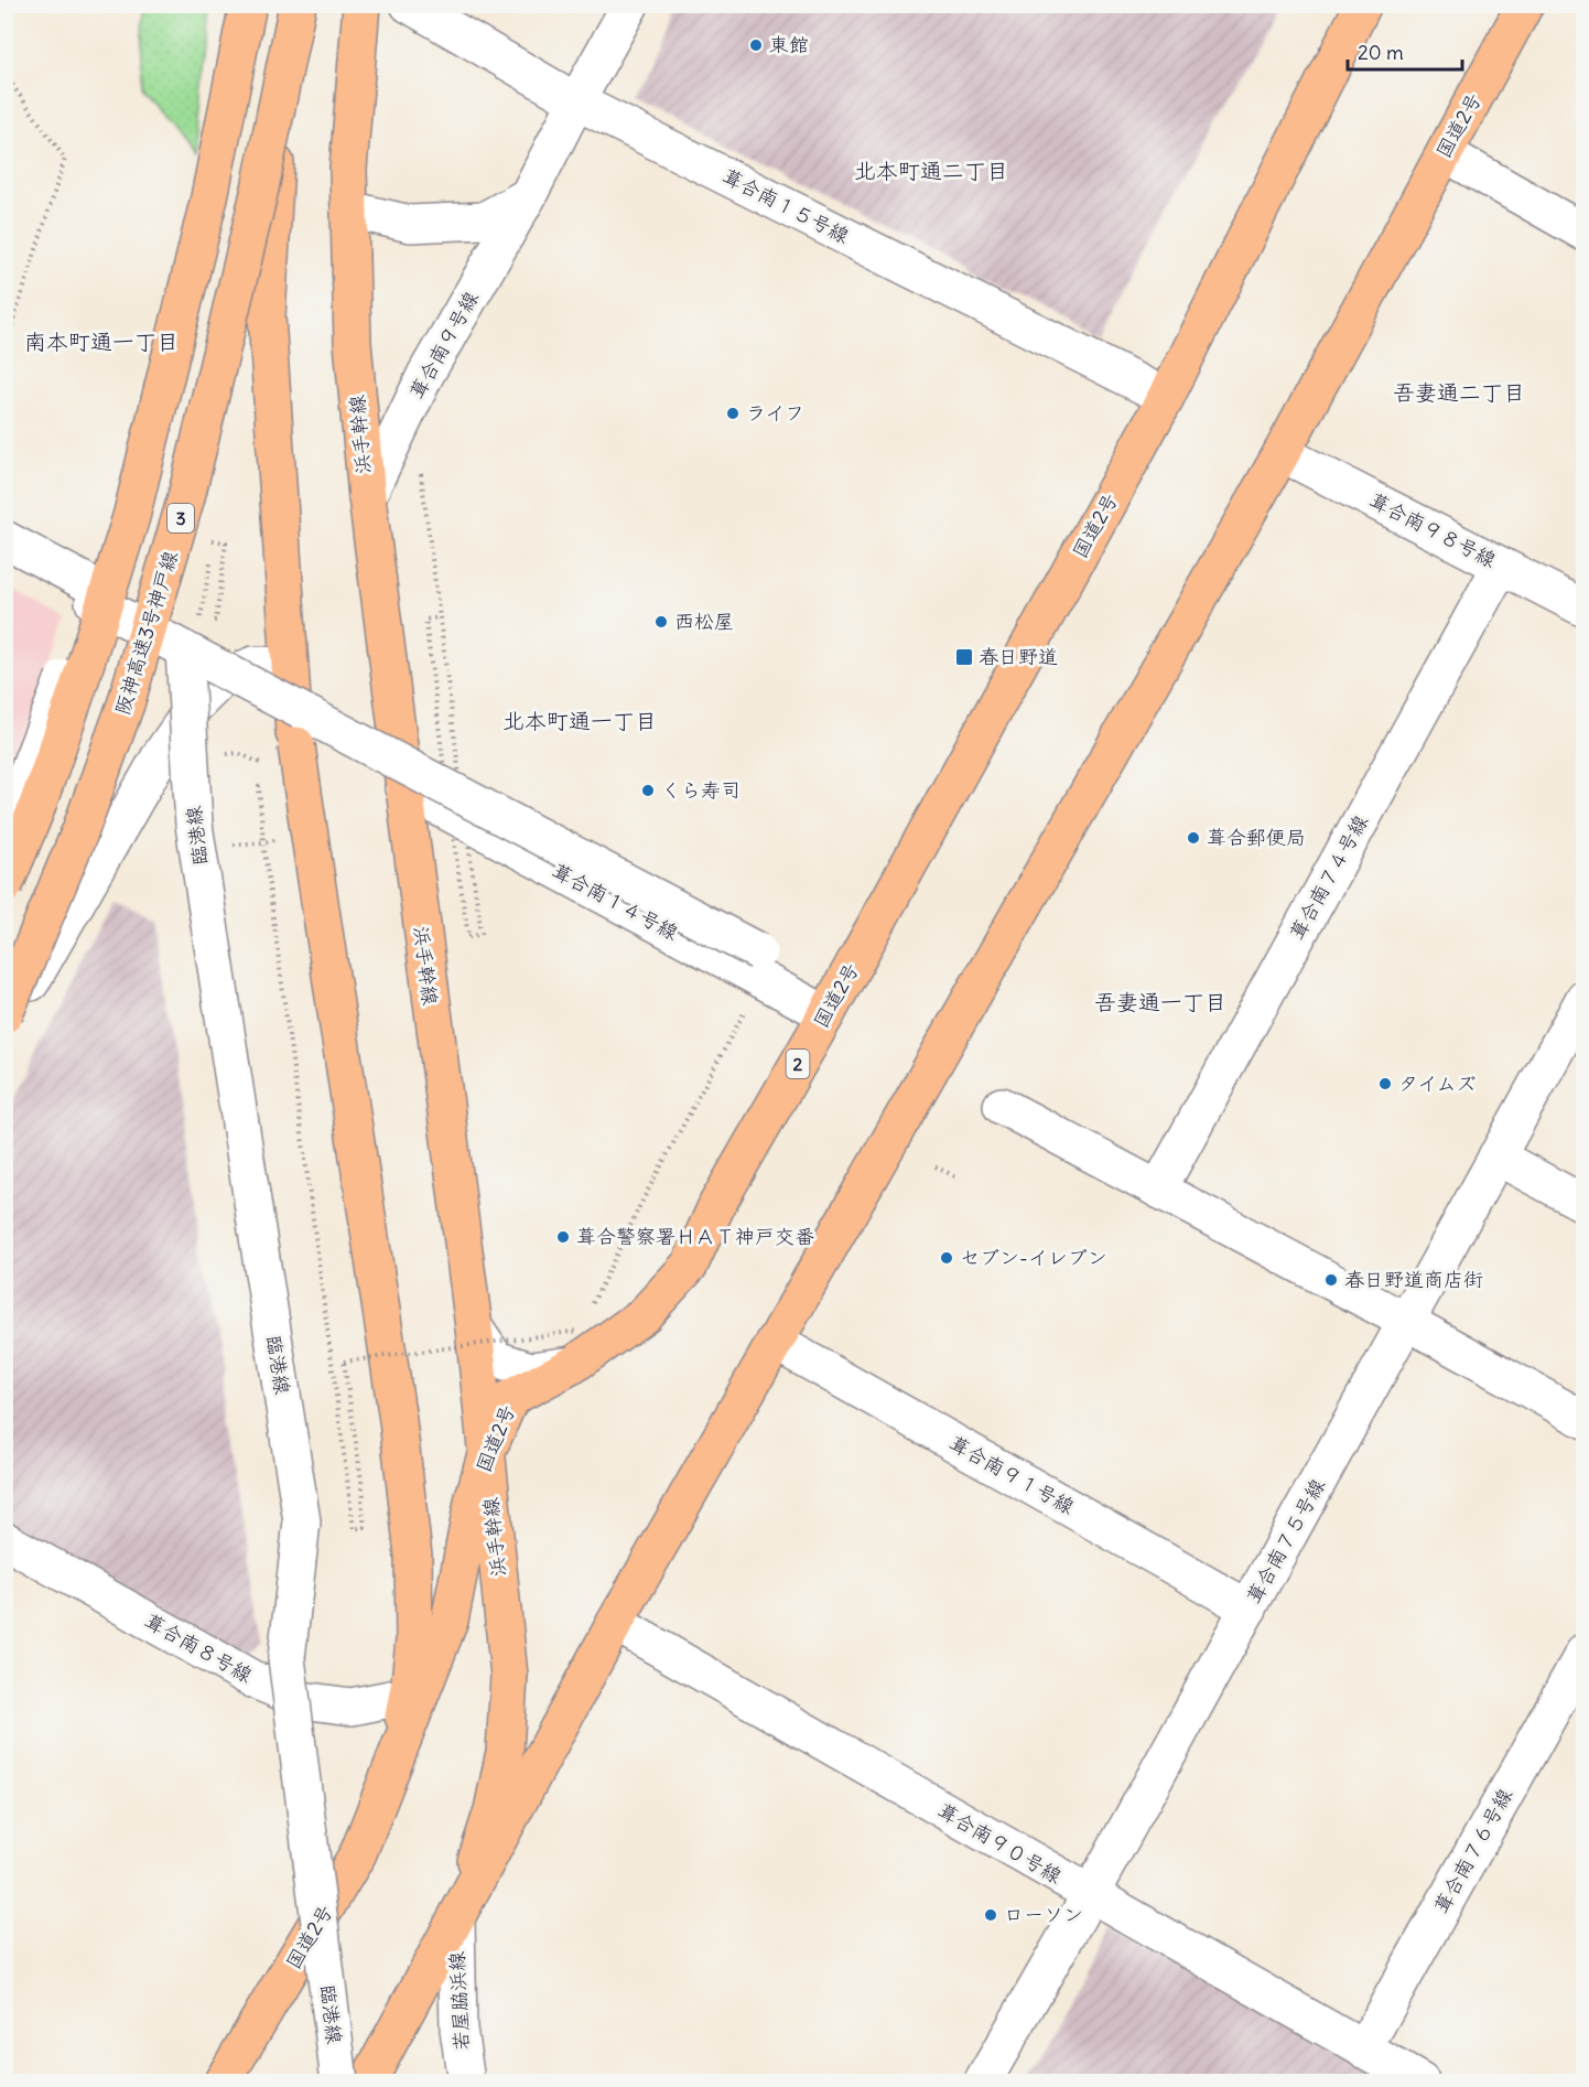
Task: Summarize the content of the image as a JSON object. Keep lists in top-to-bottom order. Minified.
{"streets":{"main road":["国道2号","浜手幹線","3","阪神高速3号神戸線","2"],"street":["葺合南１５号線","葺合南９号線","葺合南９８号線","臨港線","葺合南７４号線","葺合南１４号線","葺合南９１号線","葺合南７５号線","葺合南８号線","葺合南９０号線","葺合南７６号線","若屋脇浜線"]},"crossings":[["国道2号","葺合南１５号線"],["国道2号","浜手幹線"],["国道2号","葺合南９８号線"],["国道2号","葺合南１４号線"],["国道2号","葺合南９１号線"],["国道2号","葺合南９０号線"],["国道2号","若屋脇浜線"],["葺合南１５号線","葺合南９号線"],["葺合南９号線","浜手幹線"],["浜手幹線","葺合南１４号線"],["浜手幹線","若屋脇浜線"],["葺合南９８号線","葺合南７４号線"],["葺合南９１号線","葺合南７５号線"],["葺合南７５号線","葺合南９０号線"],["葺合南９０号線","葺合南７６号線"]],"districts":["北本町通二丁目","南本町通一丁目","吾妻通二丁目","北本町通一丁目","吾妻通一丁目"],"places":{"other":["東館","ライフ","西松屋","くら寿司","葺合郵便局","タイムズ","葺合警察署ＨＡＴ神戸交番","セブン-イレブン","春日野道商店街","ローソン"],"transit":["春日野道"]},"scale_bar":"20 m"}
